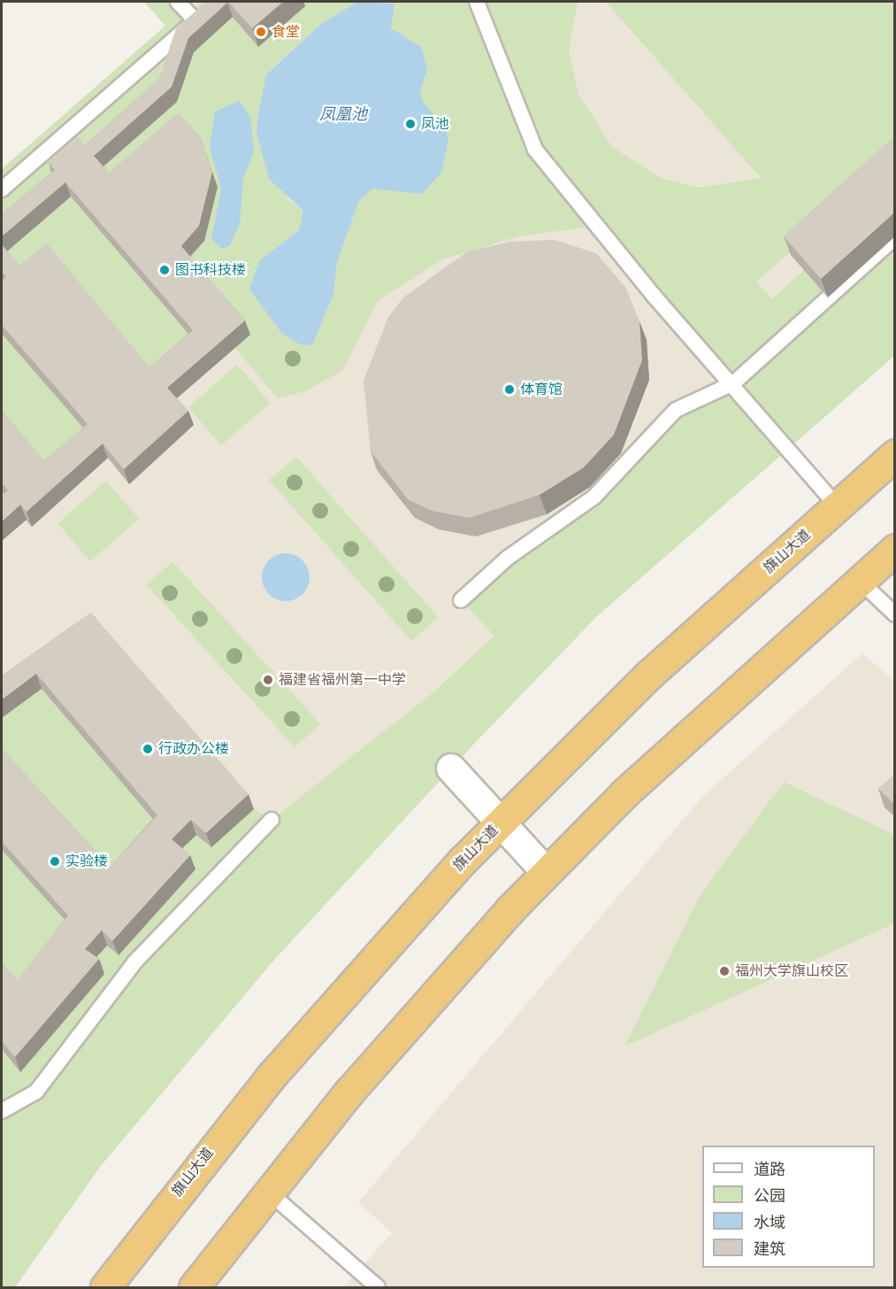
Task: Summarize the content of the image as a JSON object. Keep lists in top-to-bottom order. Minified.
{"streets":{"highway":["旗山大道"]},"water":["凤凰池"],"places":["食堂","凤池","图书科技楼","体育馆","福建省福州第一中学","行政办公楼","实验楼","福州大学旗山校区"],"legend":["道路","公园","水域","建筑"]}
